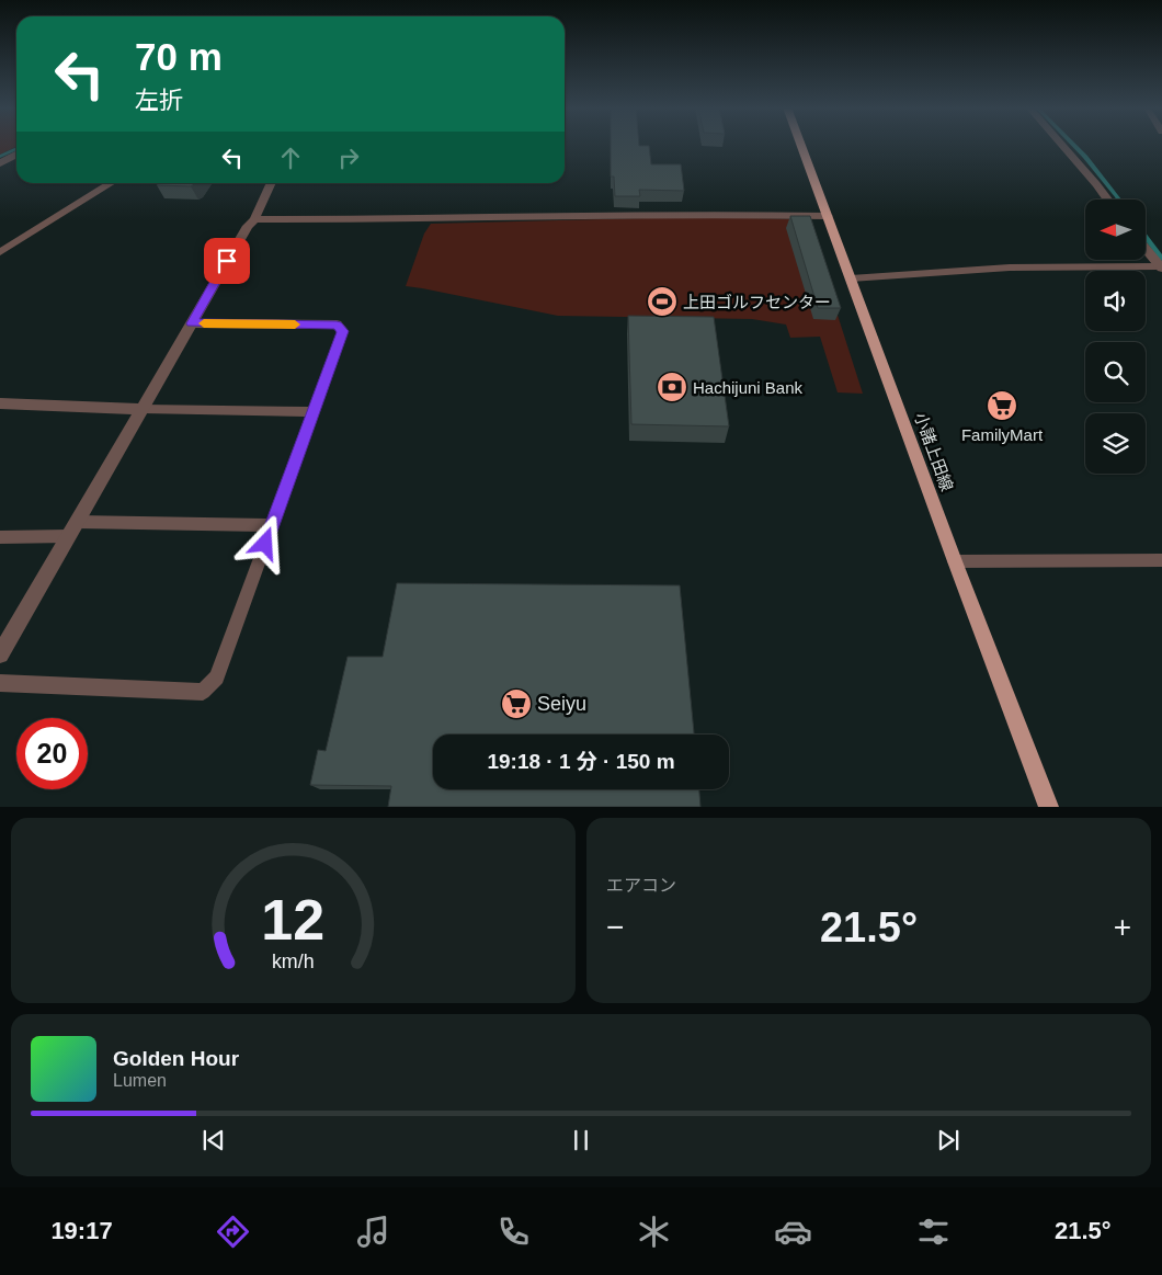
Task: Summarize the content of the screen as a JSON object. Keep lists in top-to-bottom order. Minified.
{"streets":{"main road":["小諸上田線"]},"places":{"sports":["上田ゴルフセンター"],"bank":["Hachijuni Bank"],"supermarket":["FamilyMart","Seiyu"]},"north":"left","page":{"turn":["70 m","左折"],"limit":"20","trip":"19:18 · 1 分 · 150 m","tile":"エアコン","heat":["−","21.5°","+"],"song":["Golden Hour","Lumen"],"tabs":["19:17","21.5°"],"gauge":["12","km/h"]}}
